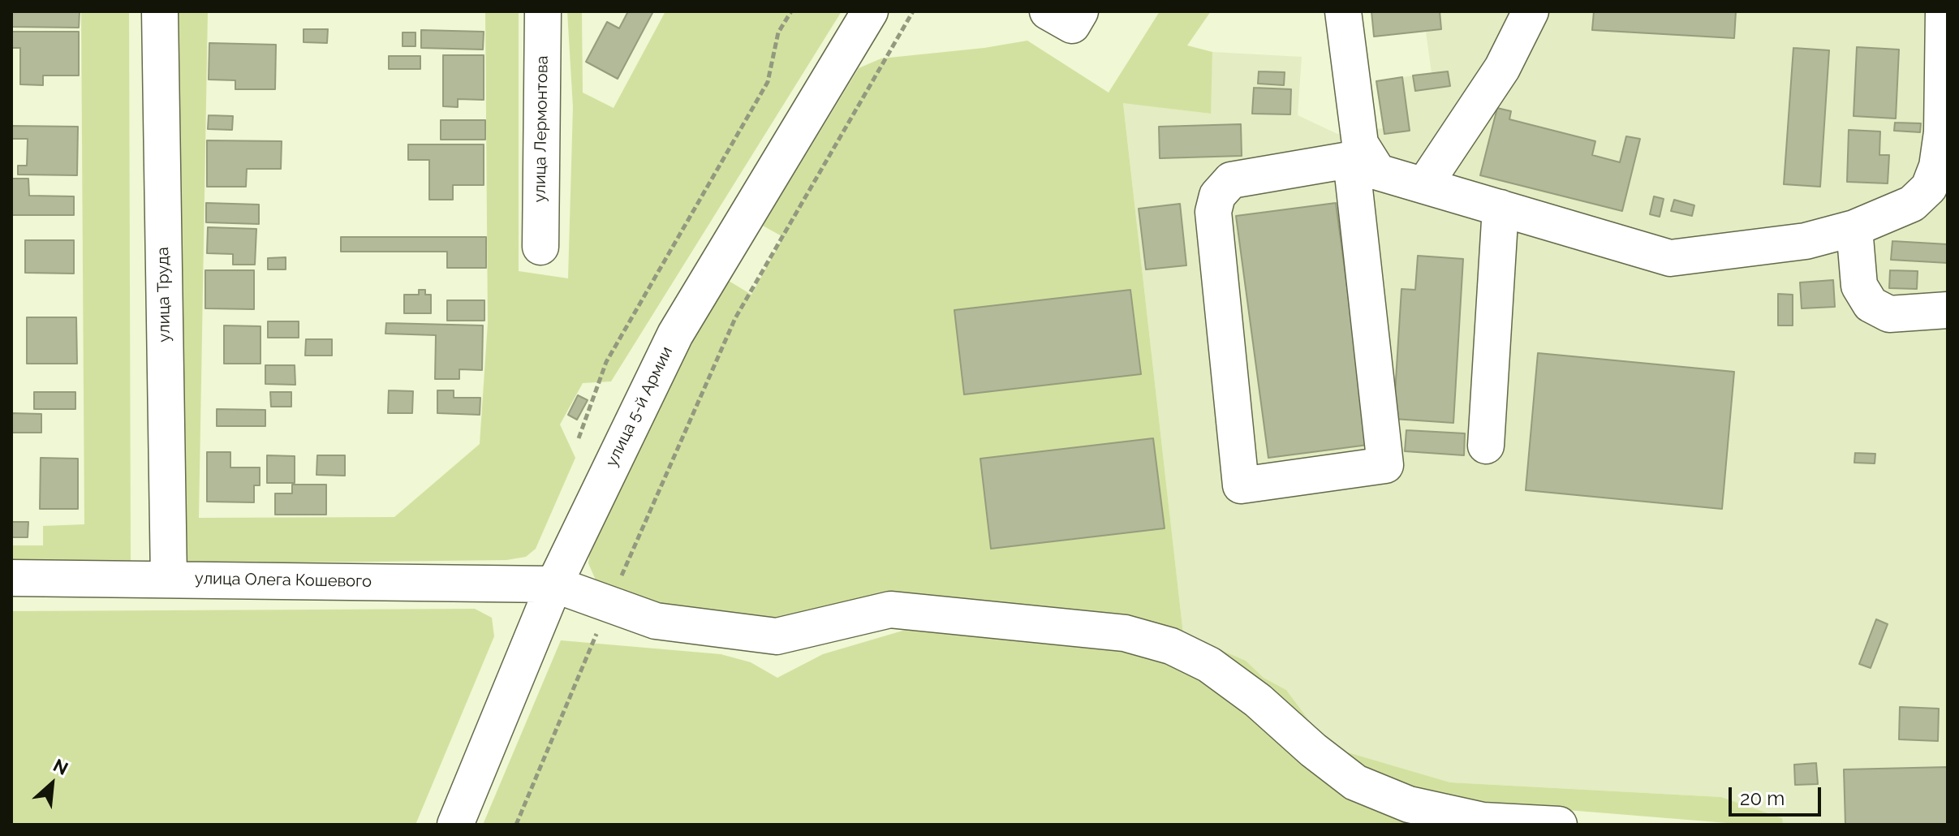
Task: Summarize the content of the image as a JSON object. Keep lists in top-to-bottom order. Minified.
{"streets":{"street":["улица Лермонтова","улица Труда","улица 5-й Армии","улица Олега Кошевого"]},"crossings":[["улица Труда","улица Олега Кошевого"],["улица 5-й Армии","улица Олега Кошевого"]],"scale_bar":"20 m","north":"top right"}
